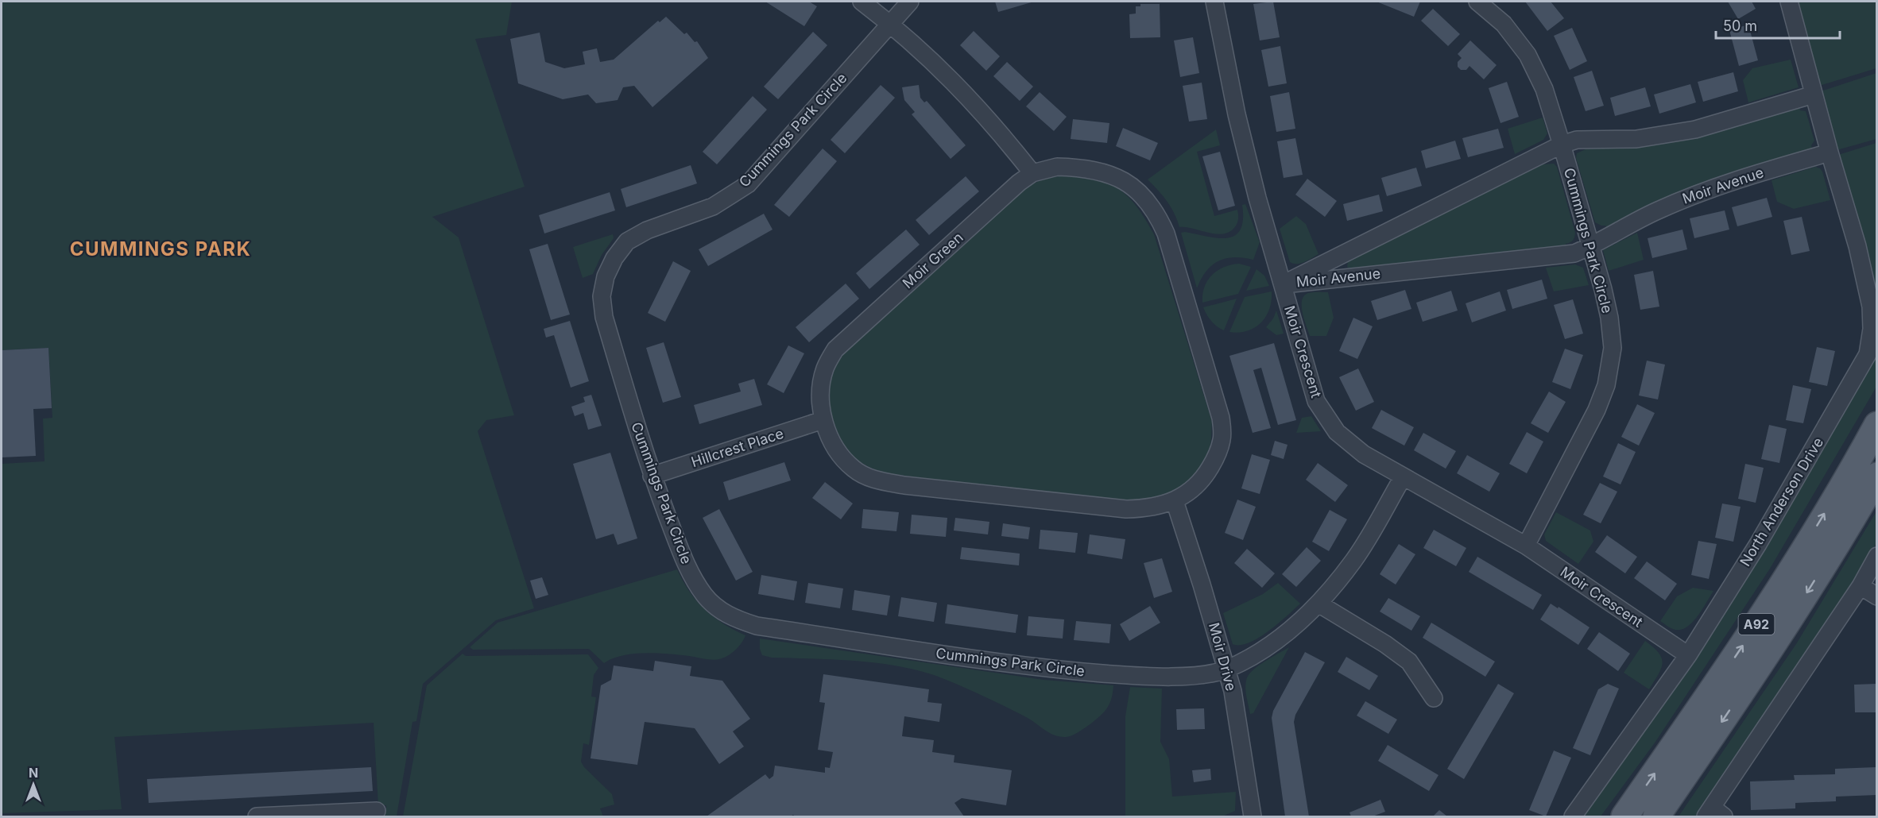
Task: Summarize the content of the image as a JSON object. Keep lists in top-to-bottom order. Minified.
{"streets":{"main road":["A92"],"street":["Cummings Park Circle","Moir Avenue","Moir Green","Moir Crescent","Hillcrest Place","North Anderson Drive","Moir Drive"]},"crossings":[["Cummings Park Circle","Moir Avenue"],["Cummings Park Circle","Moir Crescent"],["Cummings Park Circle","Hillcrest Place"],["Cummings Park Circle","Moir Drive"],["Moir Avenue","Moir Crescent"],["Moir Avenue","North Anderson Drive"],["Moir Green","Hillcrest Place"],["Moir Green","Moir Drive"],["Moir Crescent","North Anderson Drive"]],"districts":["CUMMINGS PARK"],"scale_bar":"50 m","north":"top"}
